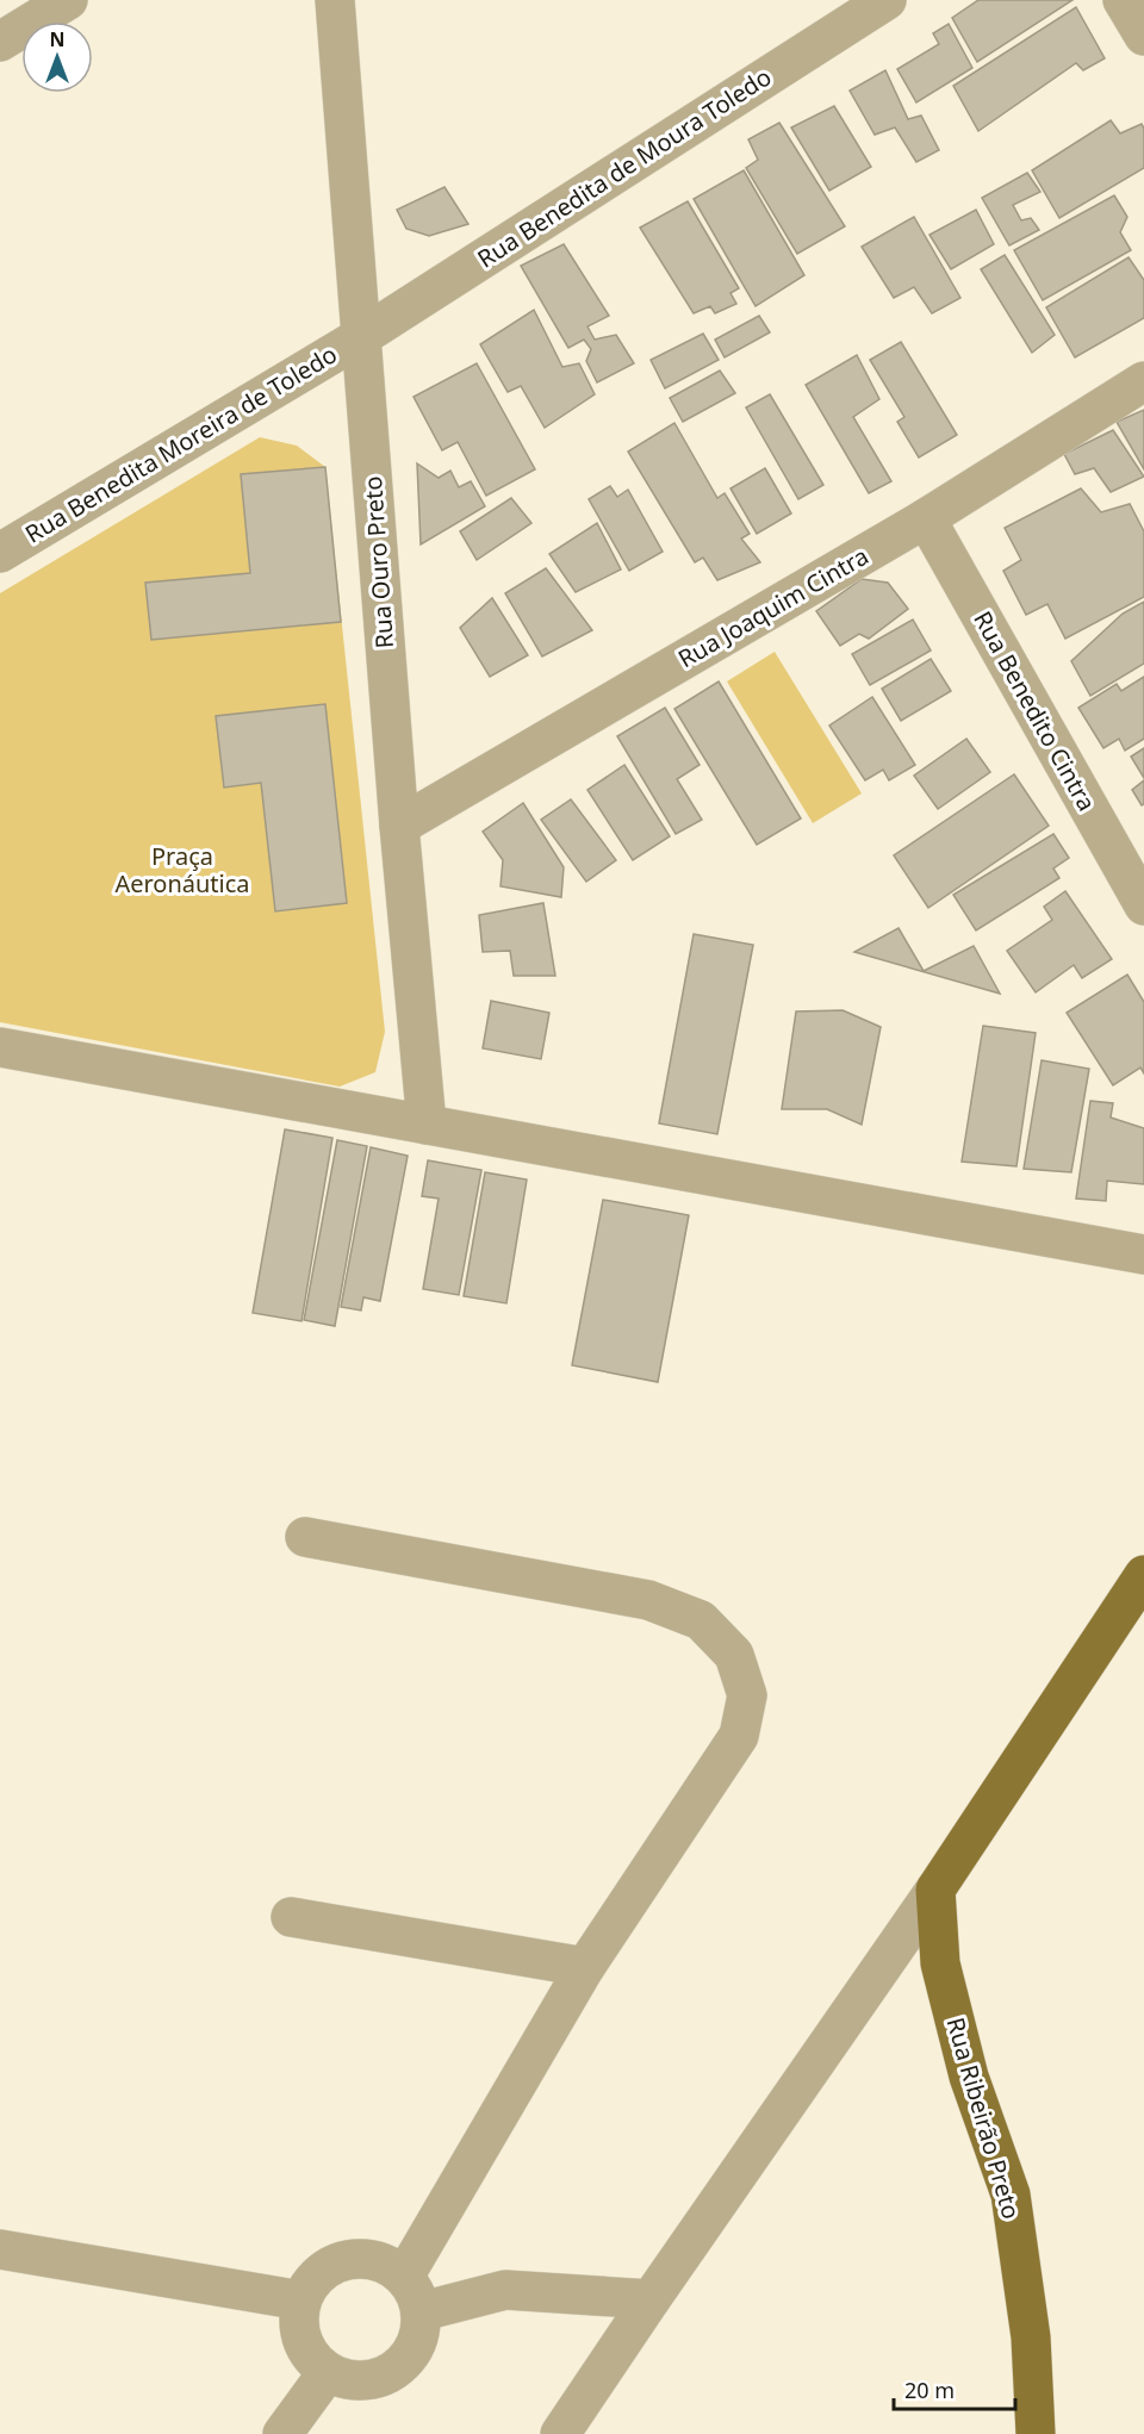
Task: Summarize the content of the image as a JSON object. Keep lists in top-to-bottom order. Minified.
{"streets":{"main road":["Rua Ribeirão Preto"],"street":["Rua Benedita de Moura Toledo","Rua Benedita Moreira de Toledo","Rua Ouro Preto","Rua Joaquim Cintra","Rua Benedito Cintra"]},"crossings":[["Rua Benedita de Moura Toledo","Rua Benedita Moreira de Toledo"],["Rua Benedita de Moura Toledo","Rua Ouro Preto"],["Rua Benedita Moreira de Toledo","Rua Ouro Preto"],["Rua Ouro Preto","Rua Joaquim Cintra"],["Rua Joaquim Cintra","Rua Benedito Cintra"]],"parks":["Praça Aeronáutica"],"scale_bar":"20 m","north":"top"}
